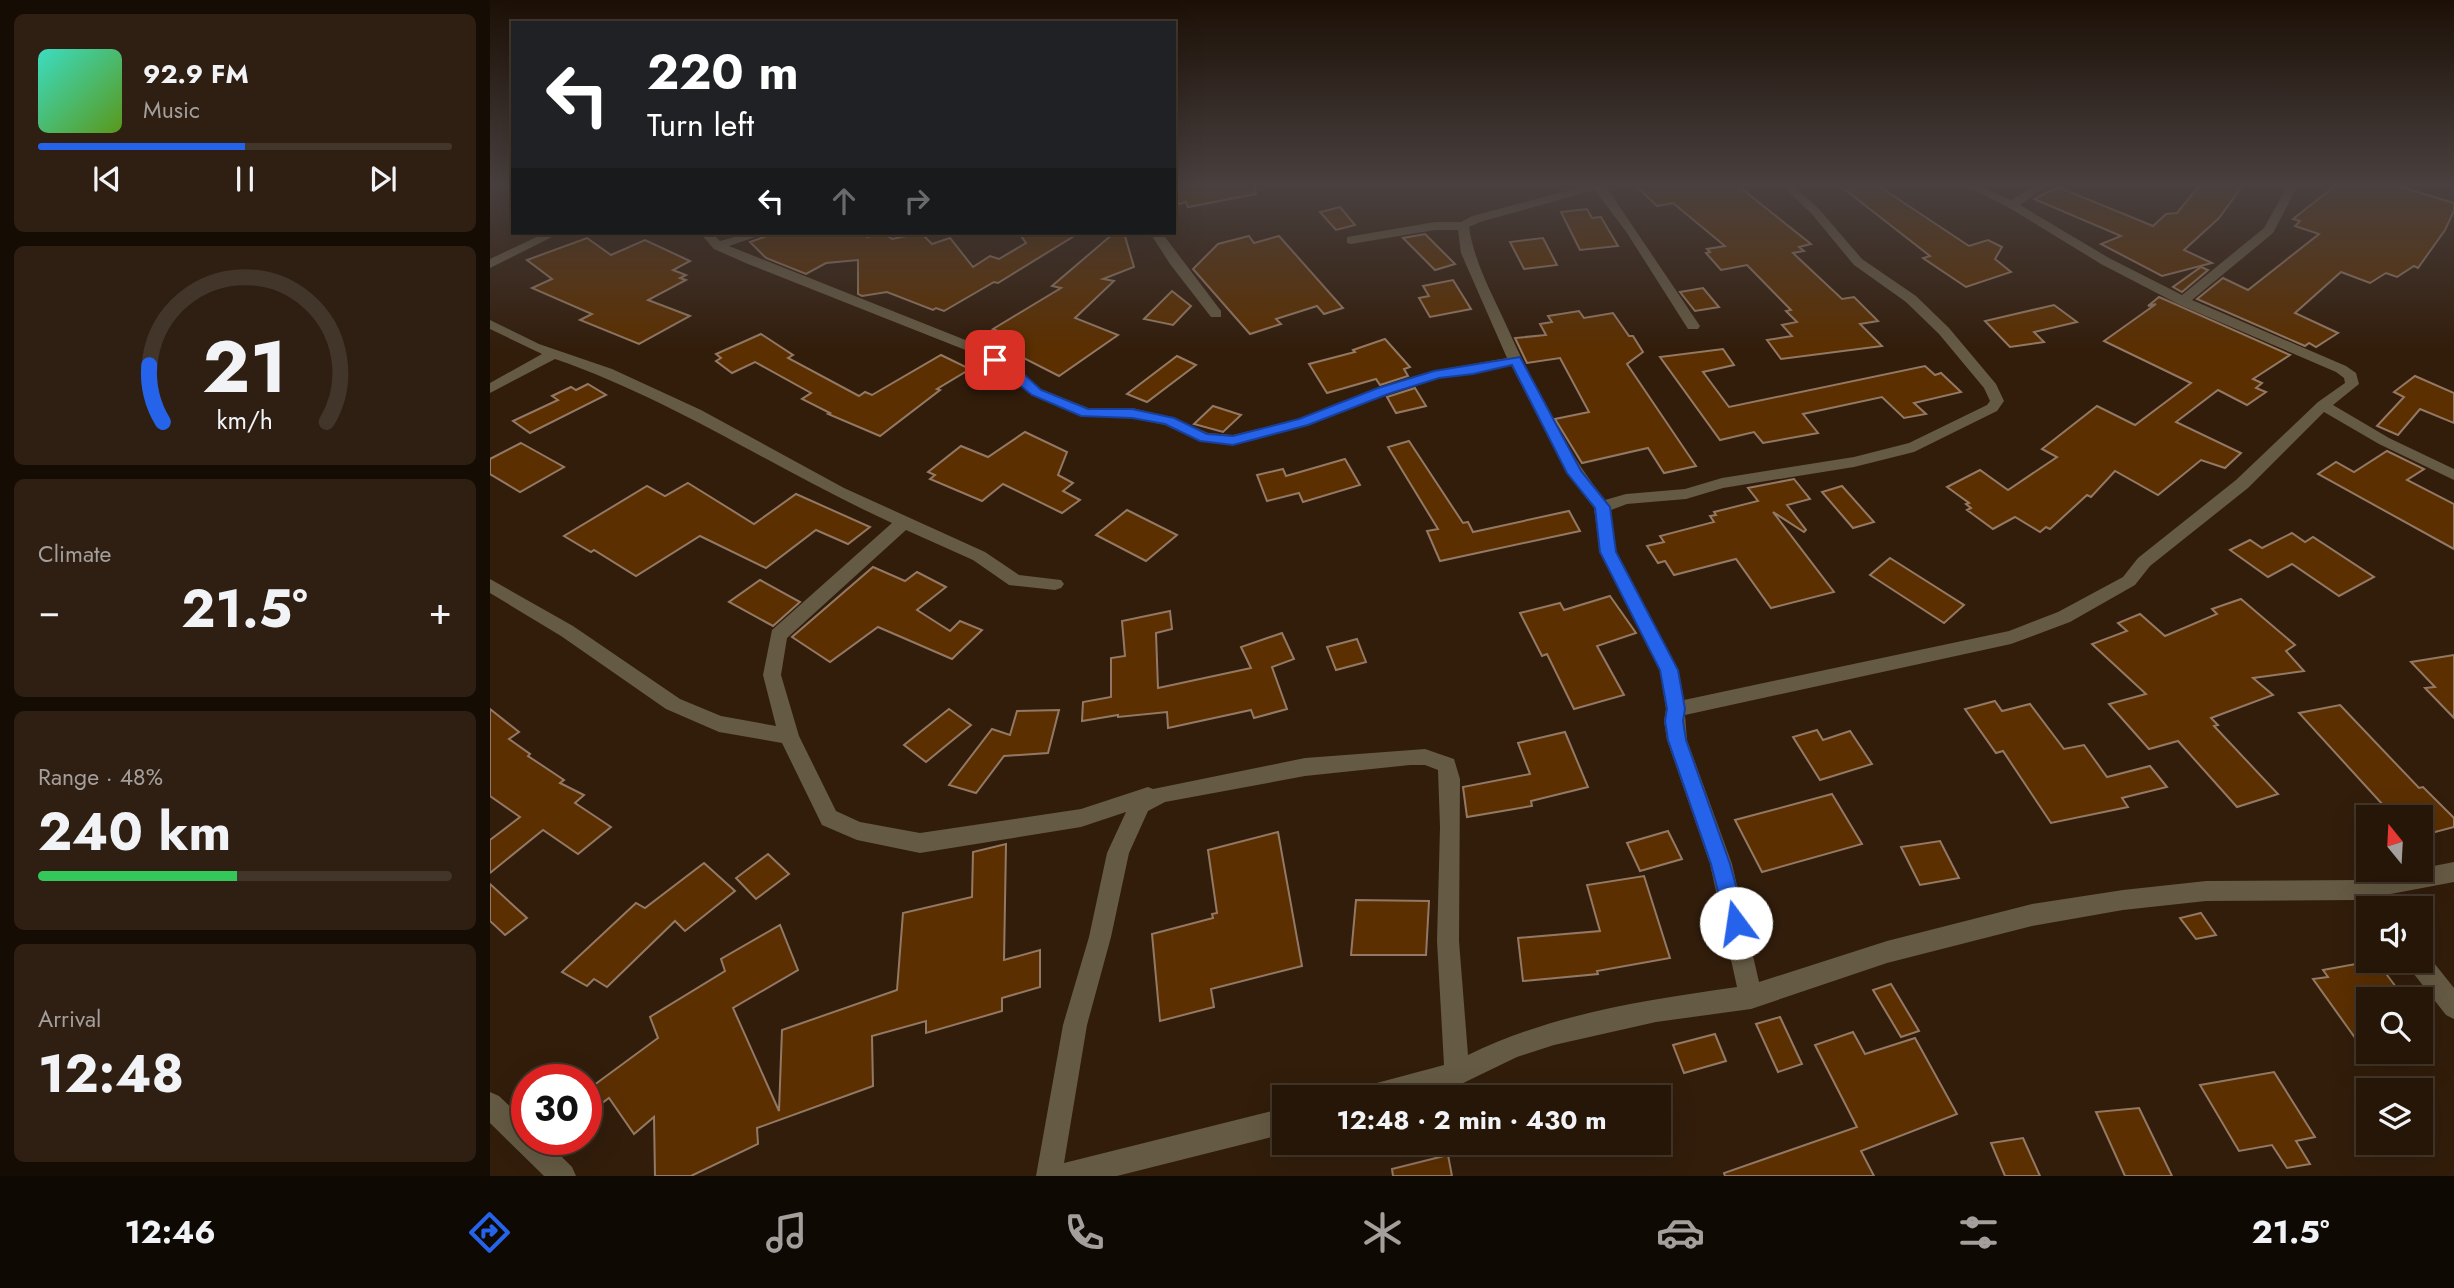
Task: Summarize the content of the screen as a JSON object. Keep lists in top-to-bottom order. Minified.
{"north":"top","page":{"turn":["220 m","Turn left"],"song":["92.9 FM","Music"],"tile":["Climate",["Range · 48%","240 km"],["Arrival","12:48"]],"heat":["−","21.5°","+"],"limit":"30","trip":"12:48 · 2 min · 430 m","tabs":["12:46","21.5°"],"gauge":["21","km/h"]}}
